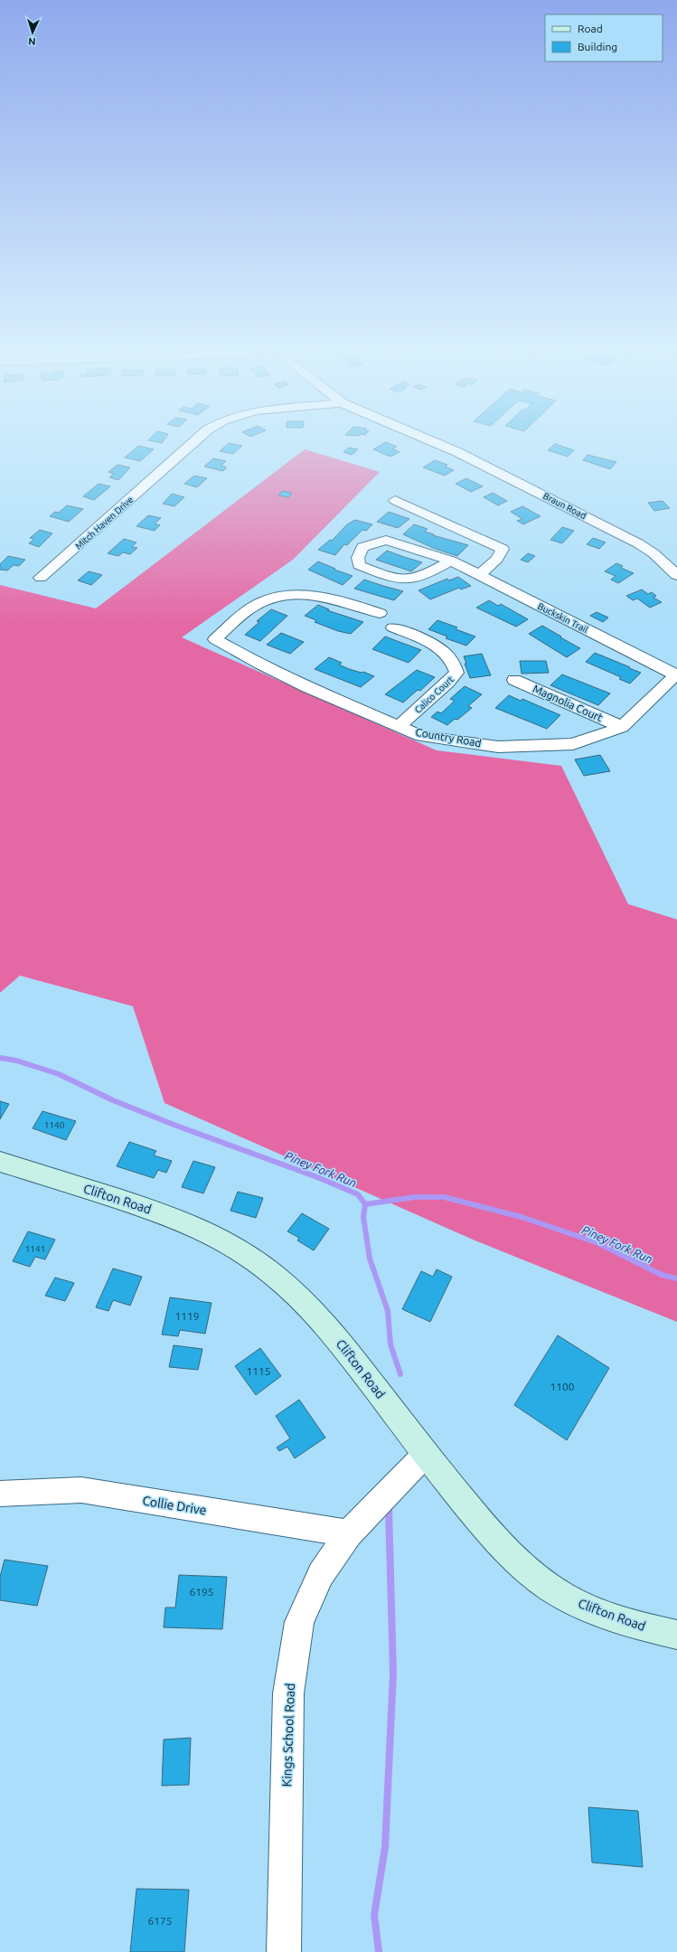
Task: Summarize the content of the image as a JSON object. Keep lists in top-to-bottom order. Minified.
{"streets":{"main road":["Clifton Road"],"street":["Braun Road","Mitch Haven Drive","Buckskin Trail","Calico Court","Magnolia Court","Country Road","Collie Drive","Kings School Road"]},"crossings":[["Buckskin Trail","Country Road"],["Calico Court","Country Road"],["Magnolia Court","Country Road"],["Clifton Road","Kings School Road"],["Collie Drive","Kings School Road"]],"water":["Piney Fork Run"],"house_numbers":["1140","1141","1119","1115","1100","6195","6175"],"legend":["Road","Building"],"north":"bottom"}
